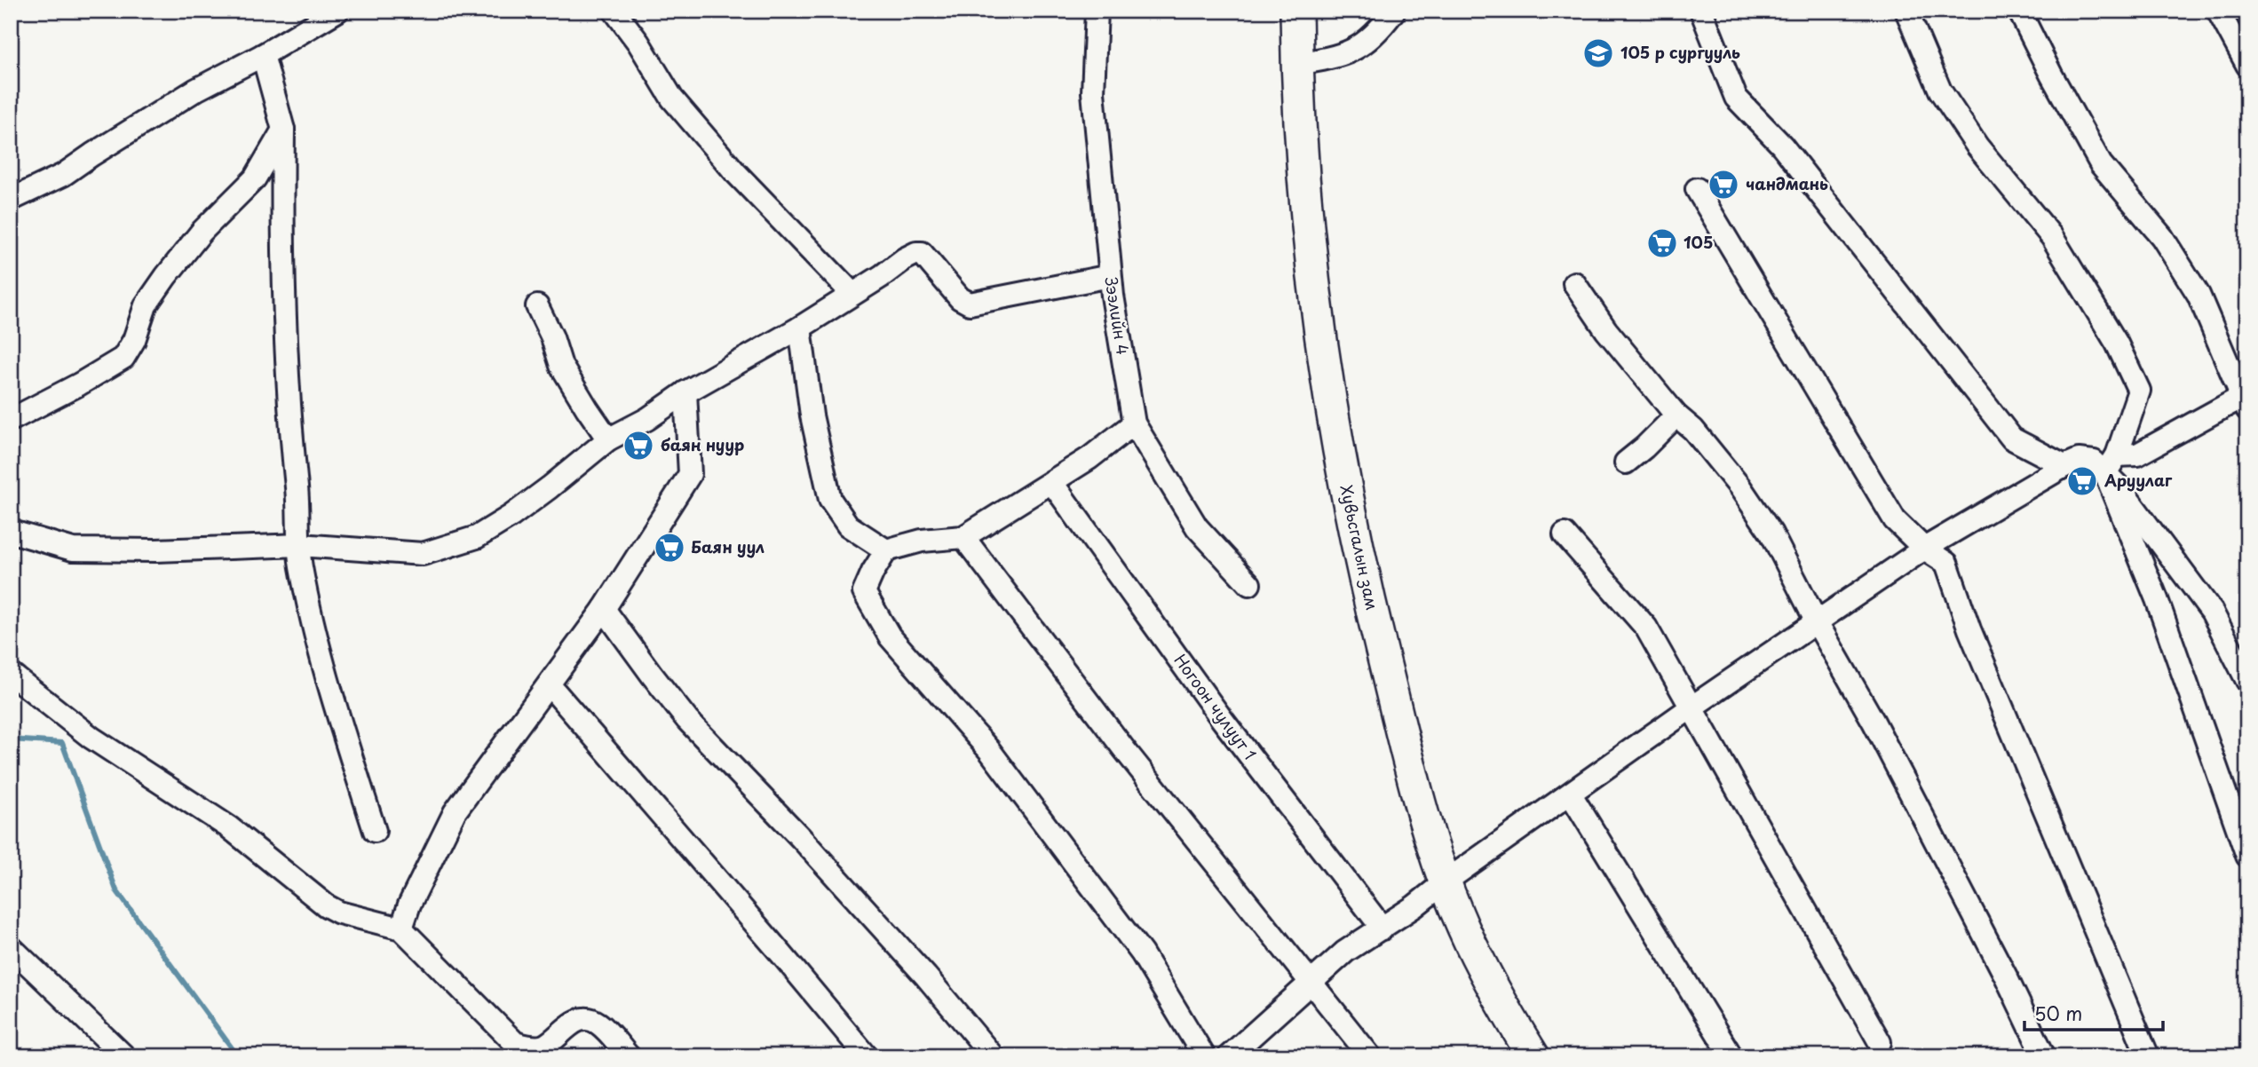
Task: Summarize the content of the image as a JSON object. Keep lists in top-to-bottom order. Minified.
{"streets":{"main road":["Хувьсгалын зам"],"street":["Зээлийн 4","Ногоон чулуут 1"]},"places":{"school or university":["105 р сургууль"],"supermarket":["чандмань","105","баян нуур","Аруулаг","Баян уул"]},"scale_bar":"50 m"}
